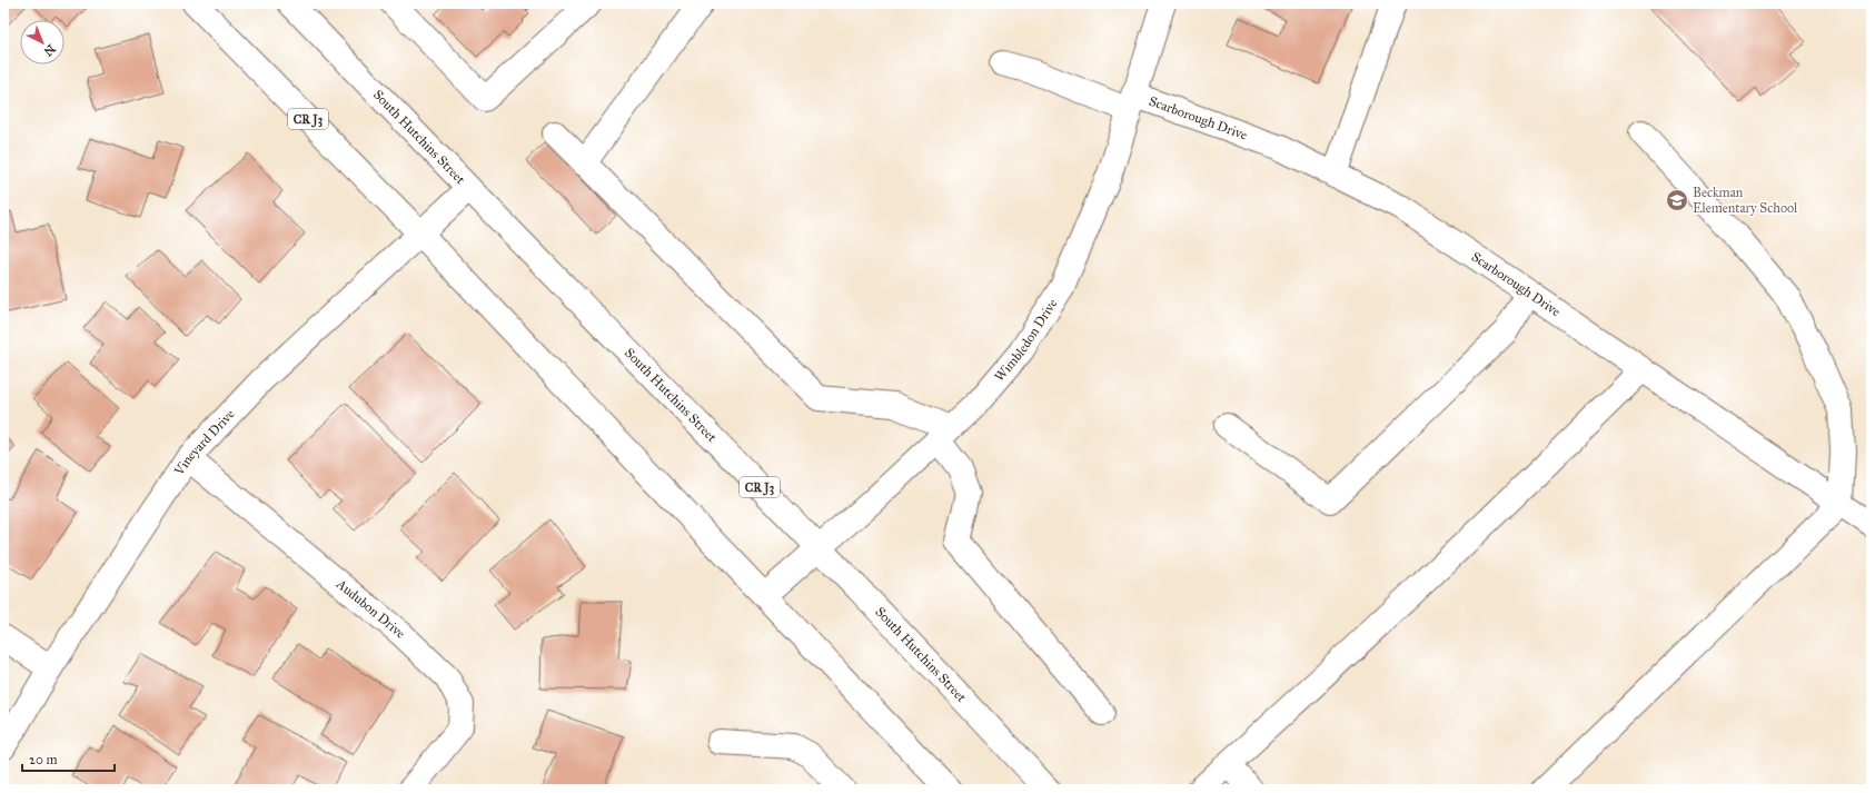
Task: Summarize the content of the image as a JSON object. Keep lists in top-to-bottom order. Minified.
{"streets":{"street":["Scarborough Drive","CR J3","South Hutchins Street","Wimbledon Drive","Vineyard Drive","Audubon Drive"]},"crossings":[["Scarborough Drive","Wimbledon Drive"],["CR J3","Wimbledon Drive"],["CR J3","Vineyard Drive"],["South Hutchins Street","Wimbledon Drive"],["South Hutchins Street","Vineyard Drive"],["Vineyard Drive","Audubon Drive"]],"places":{"school or university":["Beckman Elementary School"]},"scale_bar":"20 m","north":"bottom right"}
